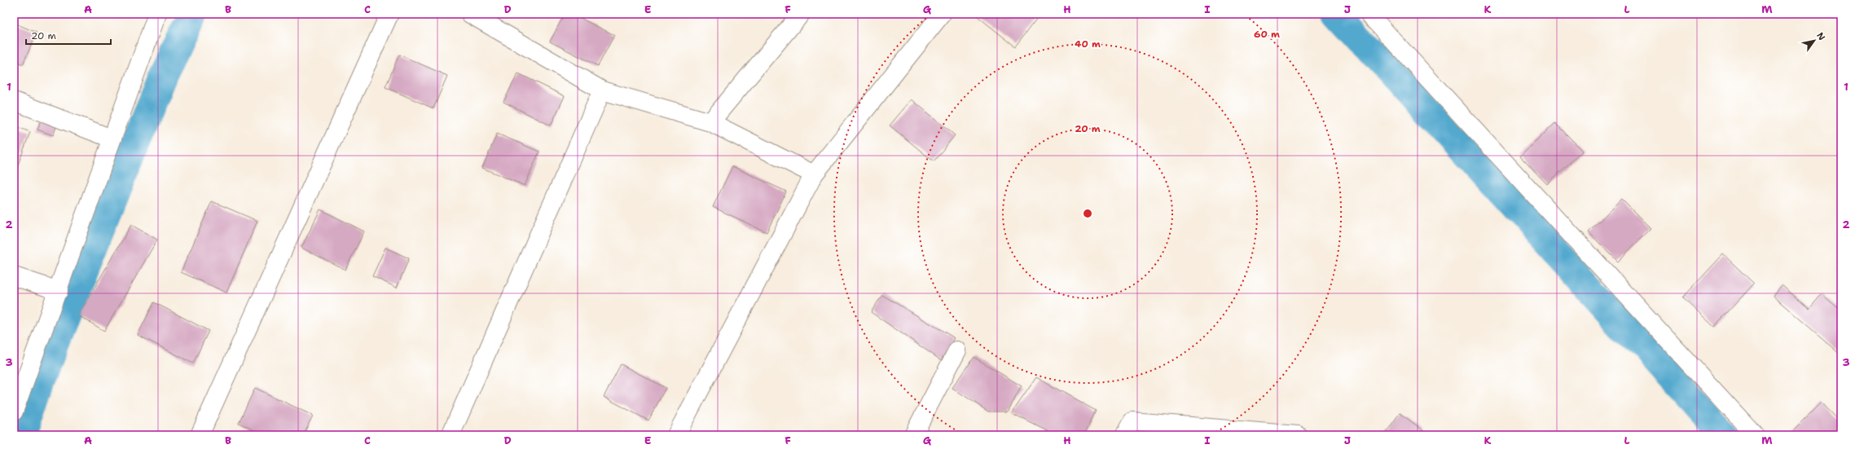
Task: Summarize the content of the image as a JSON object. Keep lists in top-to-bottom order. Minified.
{"scale_bar":"20 m","north":"top right","grid":{"columns":["A","B","C","D","E","F","G","H","I","J","K","L","M"],"rows":["1","2","3"]},"rings":["60 m","40 m","20 m"]}
